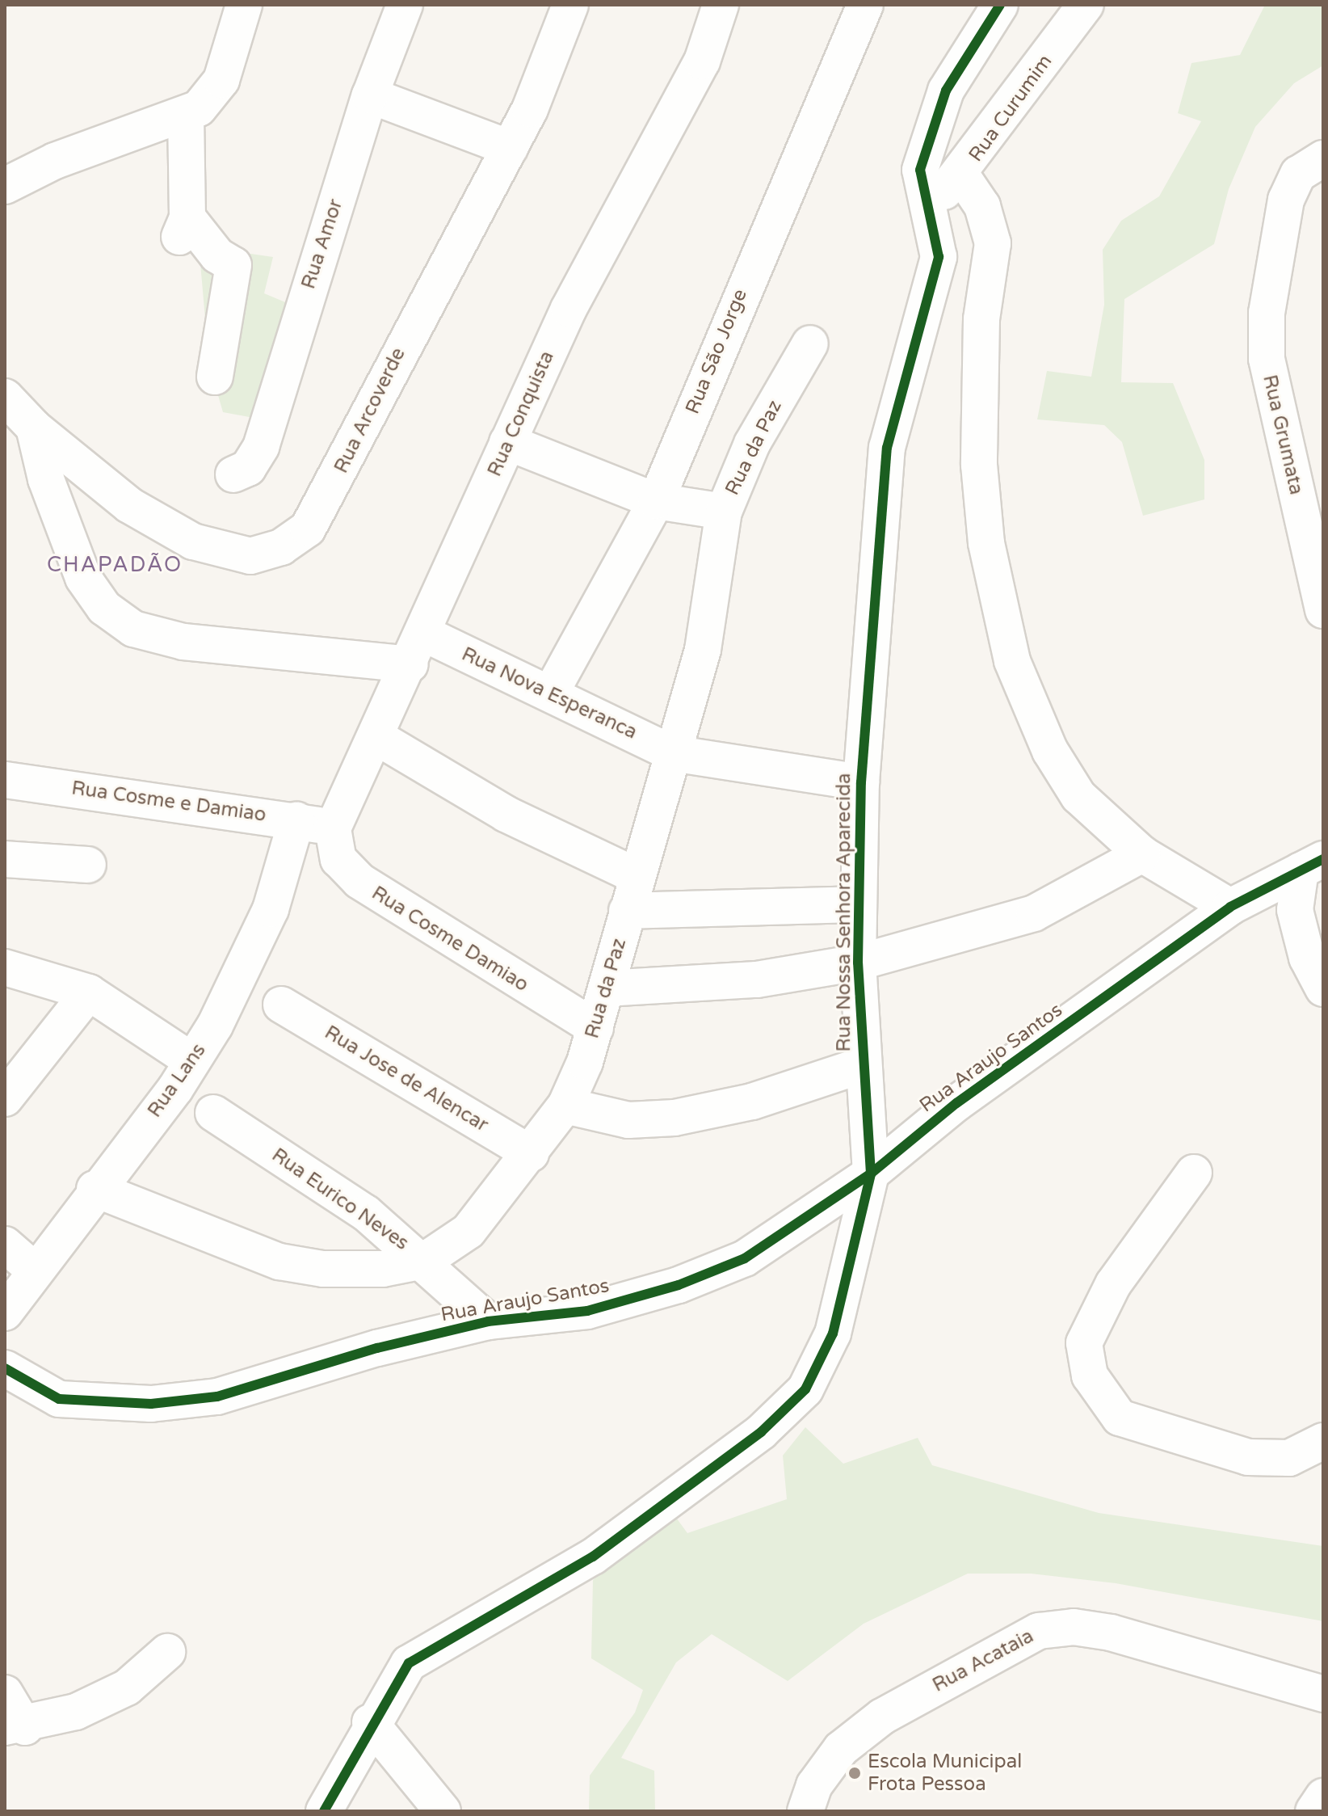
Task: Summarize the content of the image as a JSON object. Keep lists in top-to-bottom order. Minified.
{"streets":{"street":["Rua Curumim","Rua Amor","Rua São Jorge","Rua Arcoverde","Rua Conquista","Rua Grumata","Rua da Paz","Rua Nova Esperanca","Rua Cosme e Damiao","Rua Nossa Senhora Aparecida","Rua Cosme Damiao","Rua Araujo Santos","Rua Jose de Alencar","Rua Lans","Rua Eurico Neves","Rua Acataia"]},"crossings":[["Rua Curumim","Rua Nossa Senhora Aparecida"],["Rua São Jorge","Rua Nova Esperanca"],["Rua Arcoverde","Rua Nova Esperanca"],["Rua Conquista","Rua Nova Esperanca"],["Rua Conquista","Rua Cosme e Damiao"],["Rua Conquista","Rua Cosme Damiao"],["Rua da Paz","Rua Nova Esperanca"],["Rua da Paz","Rua Cosme Damiao"],["Rua da Paz","Rua Jose de Alencar"],["Rua da Paz","Rua Lans"],["Rua da Paz","Rua Eurico Neves"],["Rua Nova Esperanca","Rua Nossa Senhora Aparecida"],["Rua Cosme e Damiao","Rua Cosme Damiao"],["Rua Cosme e Damiao","Rua Lans"],["Rua Nossa Senhora Aparecida","Rua Araujo Santos"],["Rua Araujo Santos","Rua Eurico Neves"]],"districts":["CHAPADÃO"],"places":["Escola Municipal Frota Pessoa"]}
